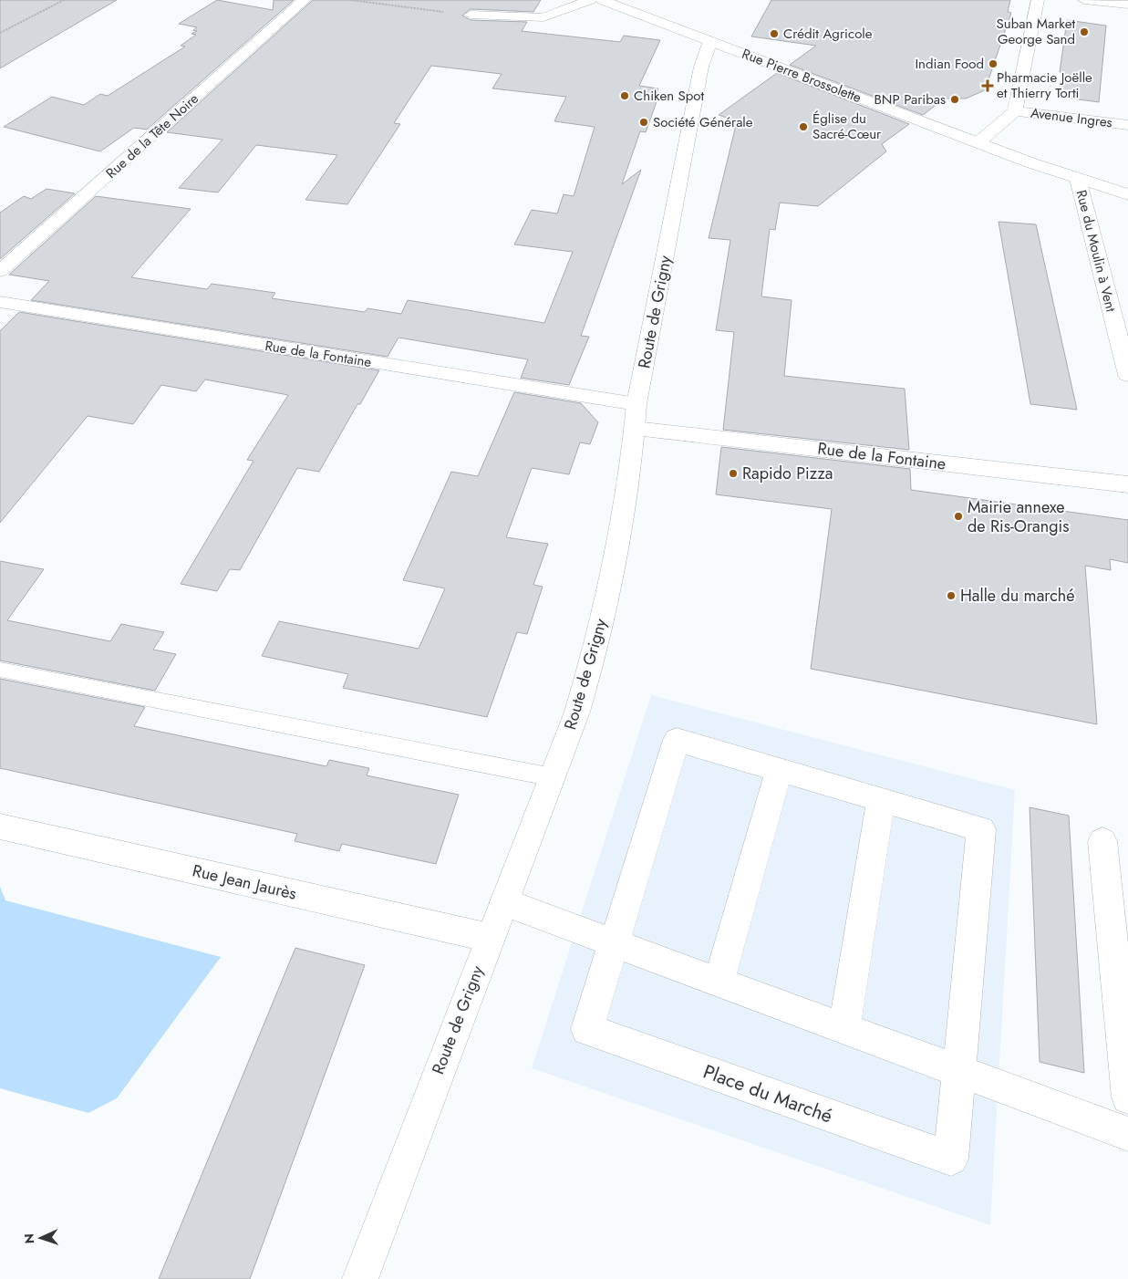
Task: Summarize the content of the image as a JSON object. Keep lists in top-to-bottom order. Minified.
{"streets":{"street":["Rue Pierre Brossolette","Avenue Ingres","Rue de la Tête Noire","Rue du Moulin à Vent","Route de Grigny","Rue de la Fontaine","Rue Jean Jaurès","Place du Marché"]},"crossings":[["Rue Pierre Brossolette","Rue du Moulin à Vent"],["Rue Pierre Brossolette","Route de Grigny"],["Route de Grigny","Rue de la Fontaine"],["Route de Grigny","Rue Jean Jaurès"]],"places":{"other":["Suban Market George Sand","Crédit Agricole","Indian Food","Chiken Spot","BNP Paribas","Société Générale","Église du Sacré-Cœur","Rapido Pizza","Mairie annexe de Ris-Orangis","Halle du marché"],"health":["Pharmacie Joëlle et Thierry Torti"]},"north":"left"}
